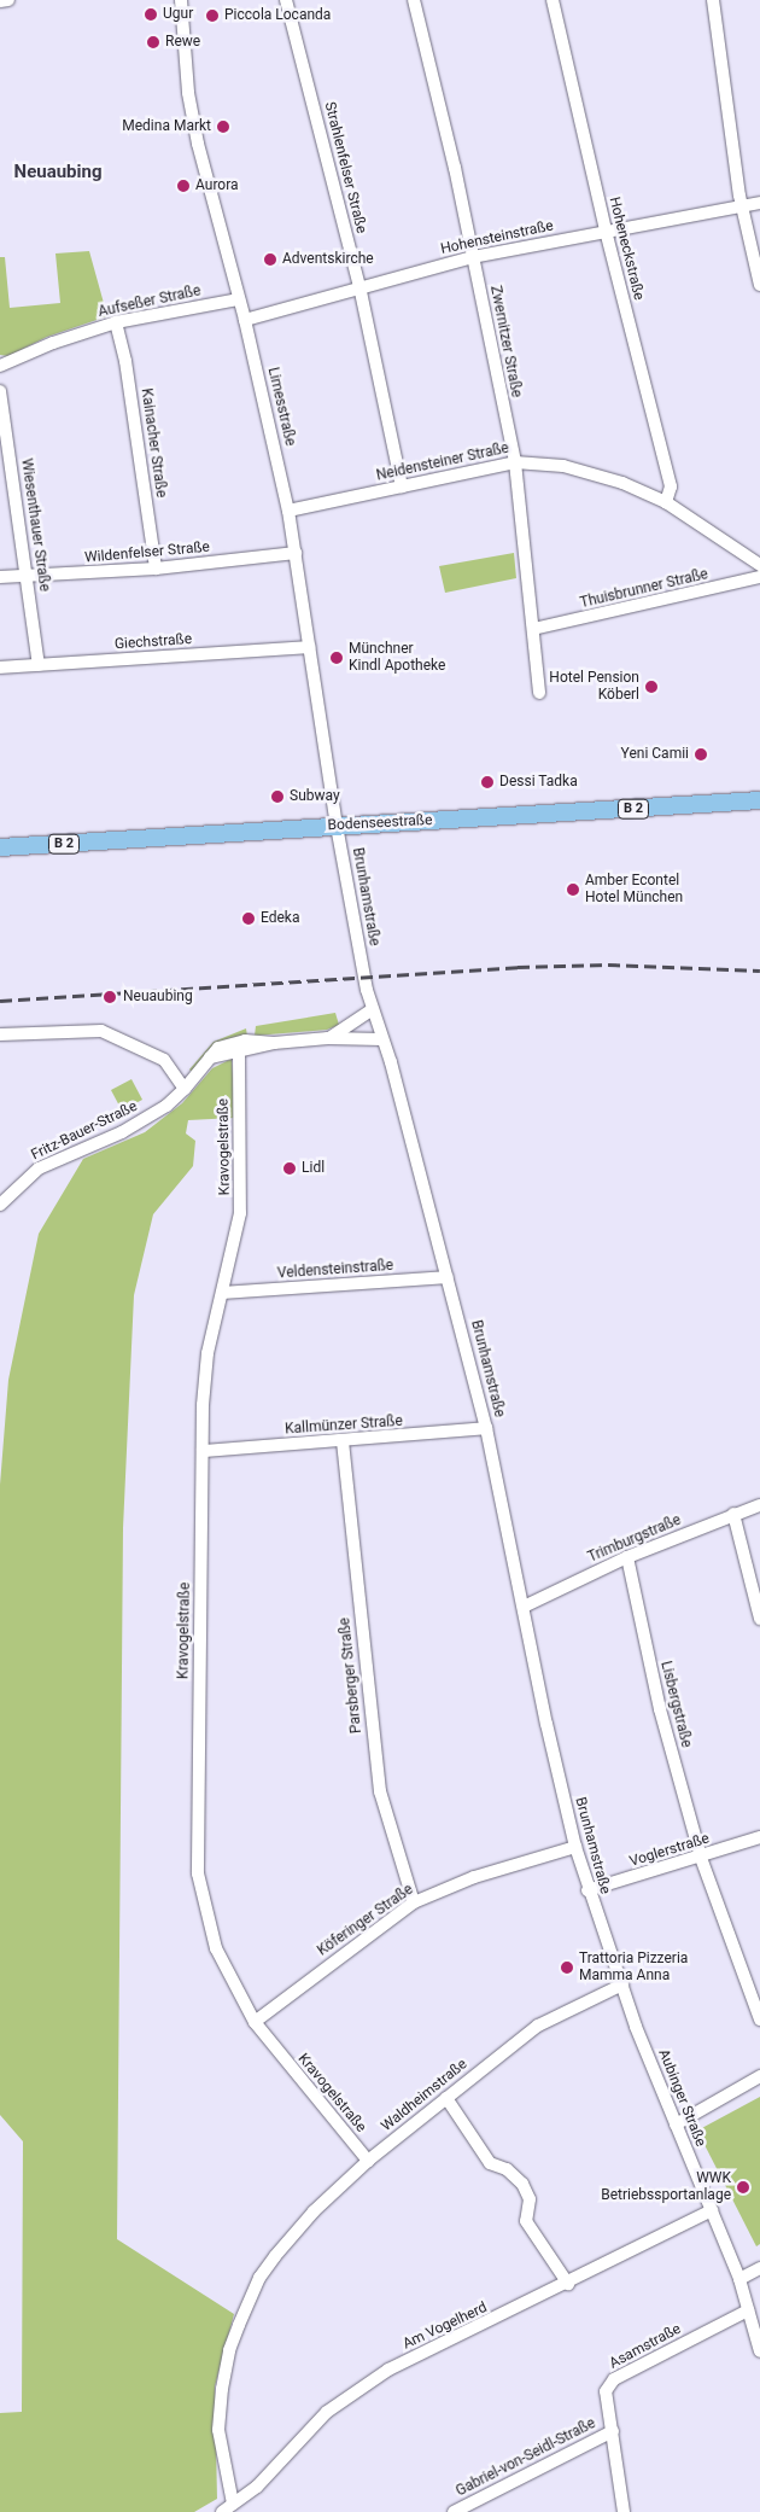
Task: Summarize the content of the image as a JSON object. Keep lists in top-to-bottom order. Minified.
{"streets":{"main road":["B 2","Bodenseestraße"],"street":["Strahlenfelser Straße","Hohensteinstraße","Hoheneckstraße","Aufseßer Straße","Zwernitzer Straße","Limesstraße","Kainacher Straße","Neidensteiner Straße","Wiesenthauer Straße","Wildenfelser Straße","Thuisbrunner Straße","Giechstraße","Brunhamstraße","Fritz-Bauer-Straße","Kravogelstraße","Veldensteinstraße","Kallmünzer Straße","Trimburgstraße","Parsberger Straße","Lisbergstraße","Voglerstraße","Köferinger Straße","Waldheimstraße","Aubinger Straße","Am Vogelherd","Asamstraße","Gabriel-von-Seidl-Straße"]},"crossings":[["Strahlenfelser Straße","Hohensteinstraße"],["Strahlenfelser Straße","Neidensteiner Straße"],["Hohensteinstraße","Hoheneckstraße"],["Hohensteinstraße","Zwernitzer Straße"],["Hohensteinstraße","Limesstraße"],["Hoheneckstraße","Neidensteiner Straße"],["Aufseßer Straße","Limesstraße"],["Aufseßer Straße","Kainacher Straße"],["Zwernitzer Straße","Neidensteiner Straße"],["Zwernitzer Straße","Thuisbrunner Straße"],["Limesstraße","Neidensteiner Straße"],["Limesstraße","Wildenfelser Straße"],["Limesstraße","Giechstraße"],["Limesstraße","Bodenseestraße"],["Limesstraße","Brunhamstraße"],["Kainacher Straße","Wildenfelser Straße"],["Wiesenthauer Straße","Wildenfelser Straße"],["Wiesenthauer Straße","Giechstraße"],["Bodenseestraße","Brunhamstraße"],["Brunhamstraße","Veldensteinstraße"],["Brunhamstraße","Kallmünzer Straße"],["Brunhamstraße","Trimburgstraße"],["Brunhamstraße","Voglerstraße"],["Brunhamstraße","Köferinger Straße"],["Brunhamstraße","Aubinger Straße"],["Kravogelstraße","Veldensteinstraße"],["Kravogelstraße","Kallmünzer Straße"],["Kravogelstraße","Köferinger Straße"],["Kravogelstraße","Waldheimstraße"],["Kallmünzer Straße","Parsberger Straße"],["Trimburgstraße","Lisbergstraße"],["Parsberger Straße","Köferinger Straße"],["Lisbergstraße","Voglerstraße"],["Waldheimstraße","Aubinger Straße"],["Waldheimstraße","Am Vogelherd"],["Aubinger Straße","Am Vogelherd"],["Aubinger Straße","Asamstraße"],["Asamstraße","Gabriel-von-Seidl-Straße"]],"districts":["Neuaubing"],"places":["Ugur","Piccola Locanda","Rewe","Medina Markt","Aurora","Adventskirche","Münchner Kindl Apotheke","Hotel Pension Köberl","Yeni Camii","Dessi Tadka","Subway","Amber Econtel Hotel München","Edeka","Neuaubing","Lidl","Trattoria Pizzeria Mamma Anna","WWK Betriebssportanlage"]}
